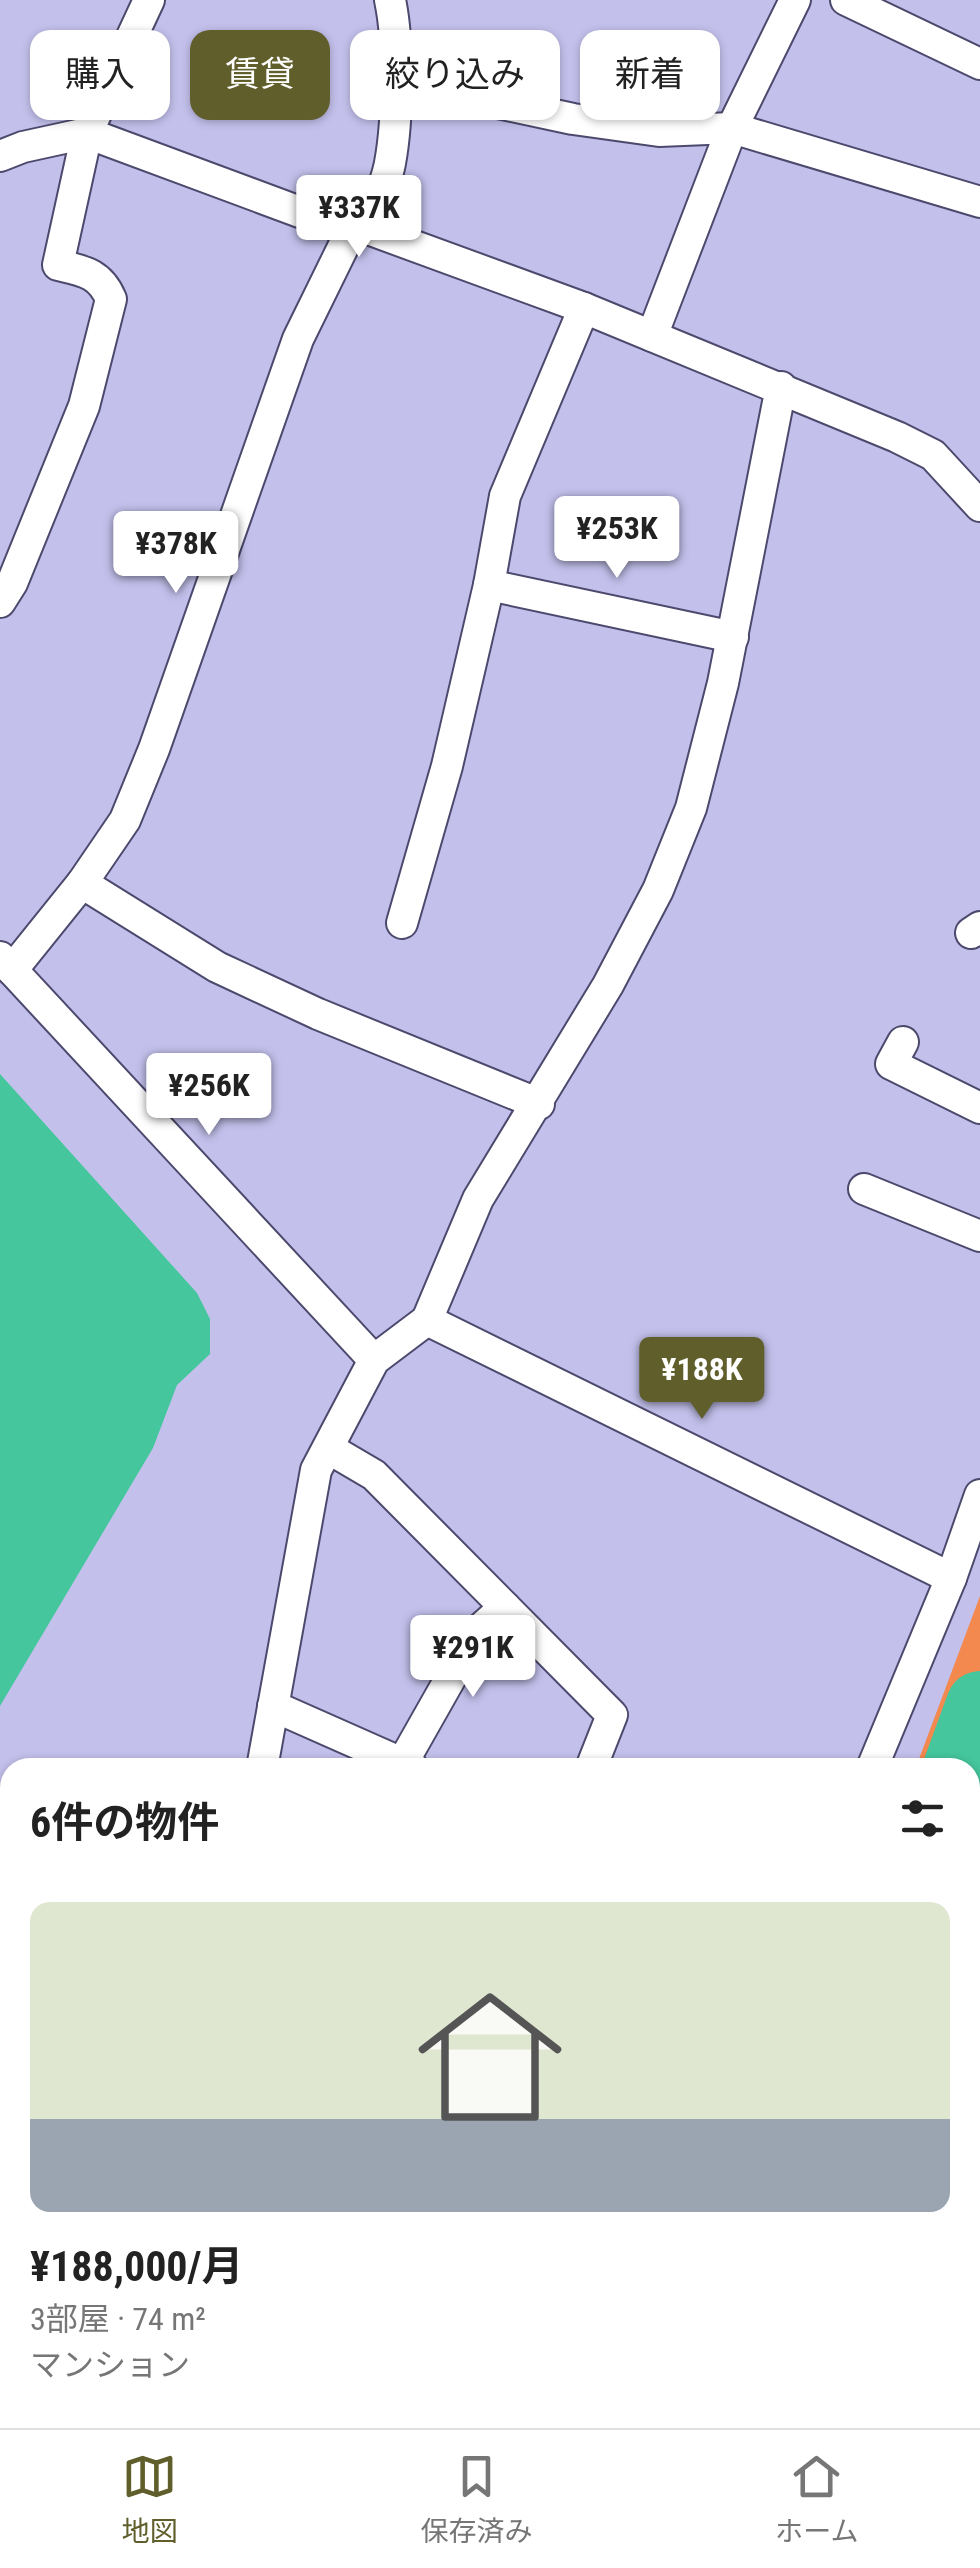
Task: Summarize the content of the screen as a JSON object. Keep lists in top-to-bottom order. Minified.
{"page":{"chip":["購入","賃貸","絞り込み","新着"],"price":["¥337K","¥253K","¥378K","¥256K","¥188K","¥291K"],"heading":"6件の物件","list":[{"name":"¥188,000/月","note":"3部屋 · 74 m² · マンション"}],"tabs":["地図","保存済み","ホーム"]}}
